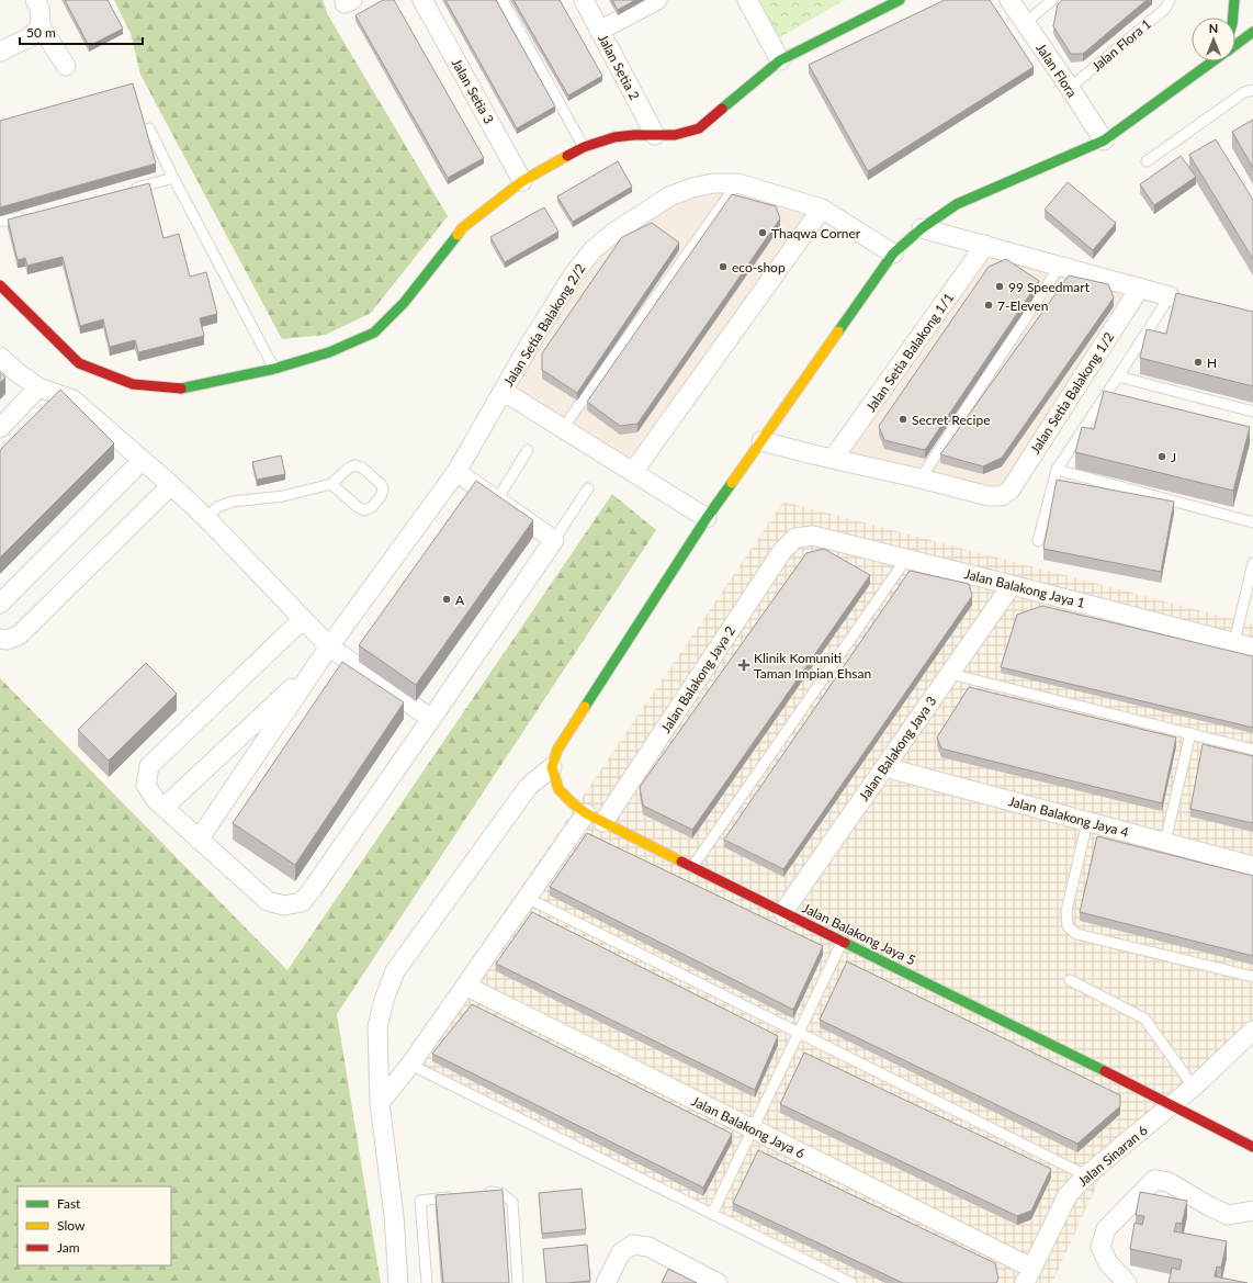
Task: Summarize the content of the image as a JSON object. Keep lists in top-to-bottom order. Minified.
{"streets":{"street":["Jalan Setia 2","Jalan Flora","Jalan Setia 3","Jalan Setia Balakong 2/2","Jalan Setia Balakong 1/1","Jalan Setia Balakong 1/2","Jalan Balakong Jaya 1","Jalan Balakong Jaya 2","Jalan Balakong Jaya 3","Jalan Balakong Jaya 4","Jalan Balakong Jaya 5","Jalan Balakong Jaya 6","Jalan Sinaran 6"],"lane":["Jalan Flora 1"]},"crossings":[["Jalan Flora 1","Jalan Flora"],["Jalan Balakong Jaya 1","Jalan Balakong Jaya 2"],["Jalan Balakong Jaya 1","Jalan Balakong Jaya 3"],["Jalan Balakong Jaya 2","Jalan Balakong Jaya 5"],["Jalan Balakong Jaya 3","Jalan Balakong Jaya 4"],["Jalan Balakong Jaya 3","Jalan Balakong Jaya 5"],["Jalan Balakong Jaya 5","Jalan Sinaran 6"],["Jalan Balakong Jaya 6","Jalan Sinaran 6"]],"places":{"other":["Thaqwa Corner","eco-shop","99 Speedmart","7-Eleven","H","Secret Recipe","J","A"],"health":["Klinik Komuniti Taman Impian Ehsan"]},"legend":["Fast","Slow","Jam"],"scale_bar":"50 m","north":"top"}
